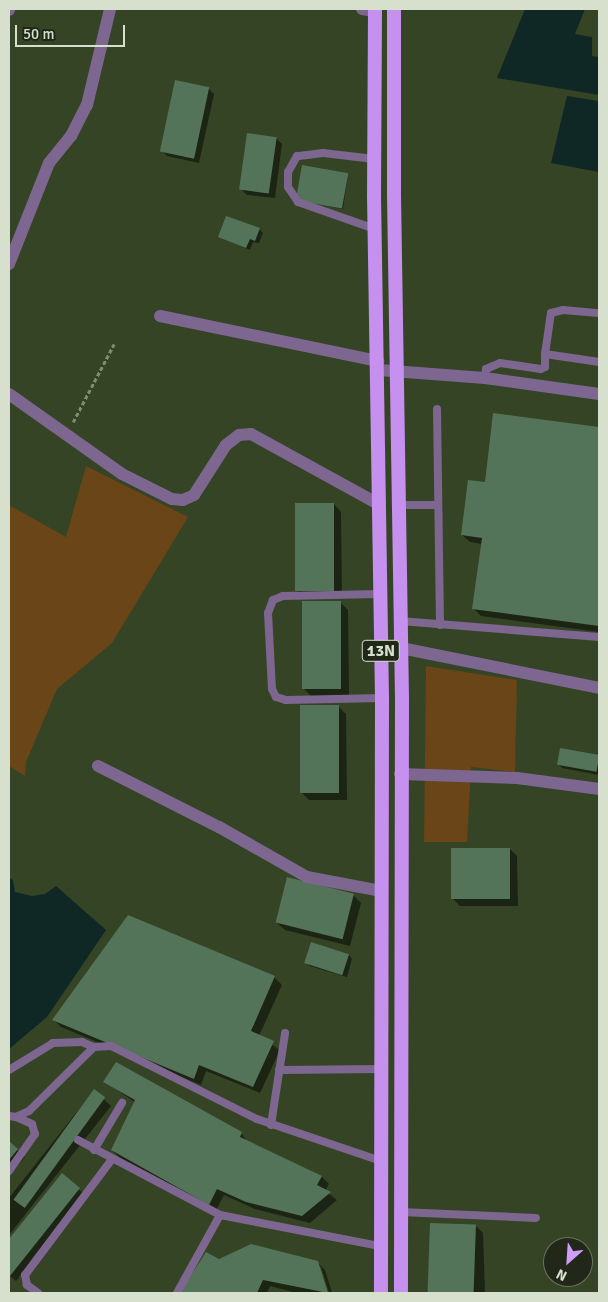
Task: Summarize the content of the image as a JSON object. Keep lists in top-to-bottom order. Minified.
{"streets":{"highway":["13N"]},"scale_bar":"50 m","north":"bottom left"}
